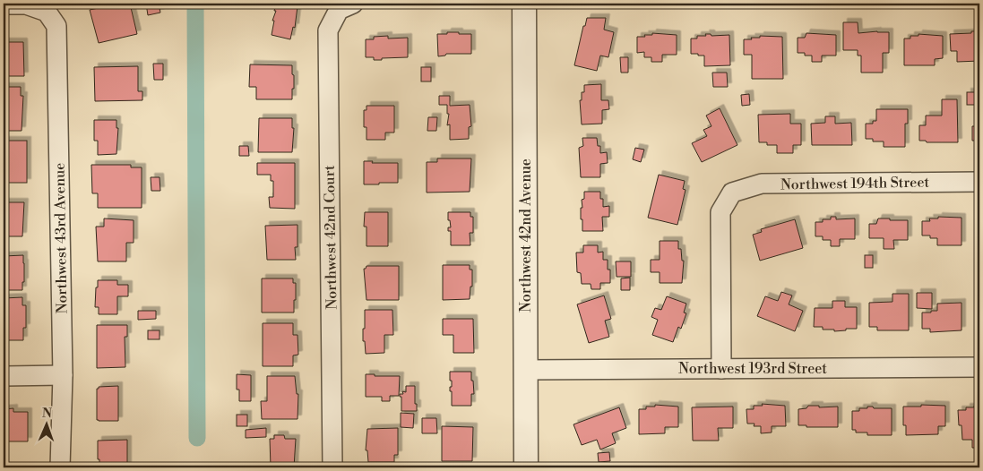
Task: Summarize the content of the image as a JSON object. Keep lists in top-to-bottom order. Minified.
{"streets":{"street":["Northwest 194th Street","Northwest 42nd Avenue","Northwest 42nd Court","Northwest 43rd Avenue","Northwest 193rd Street"]},"crossings":[["Northwest 194th Street","Northwest 193rd Street"],["Northwest 42nd Avenue","Northwest 193rd Street"]],"north":"top"}
